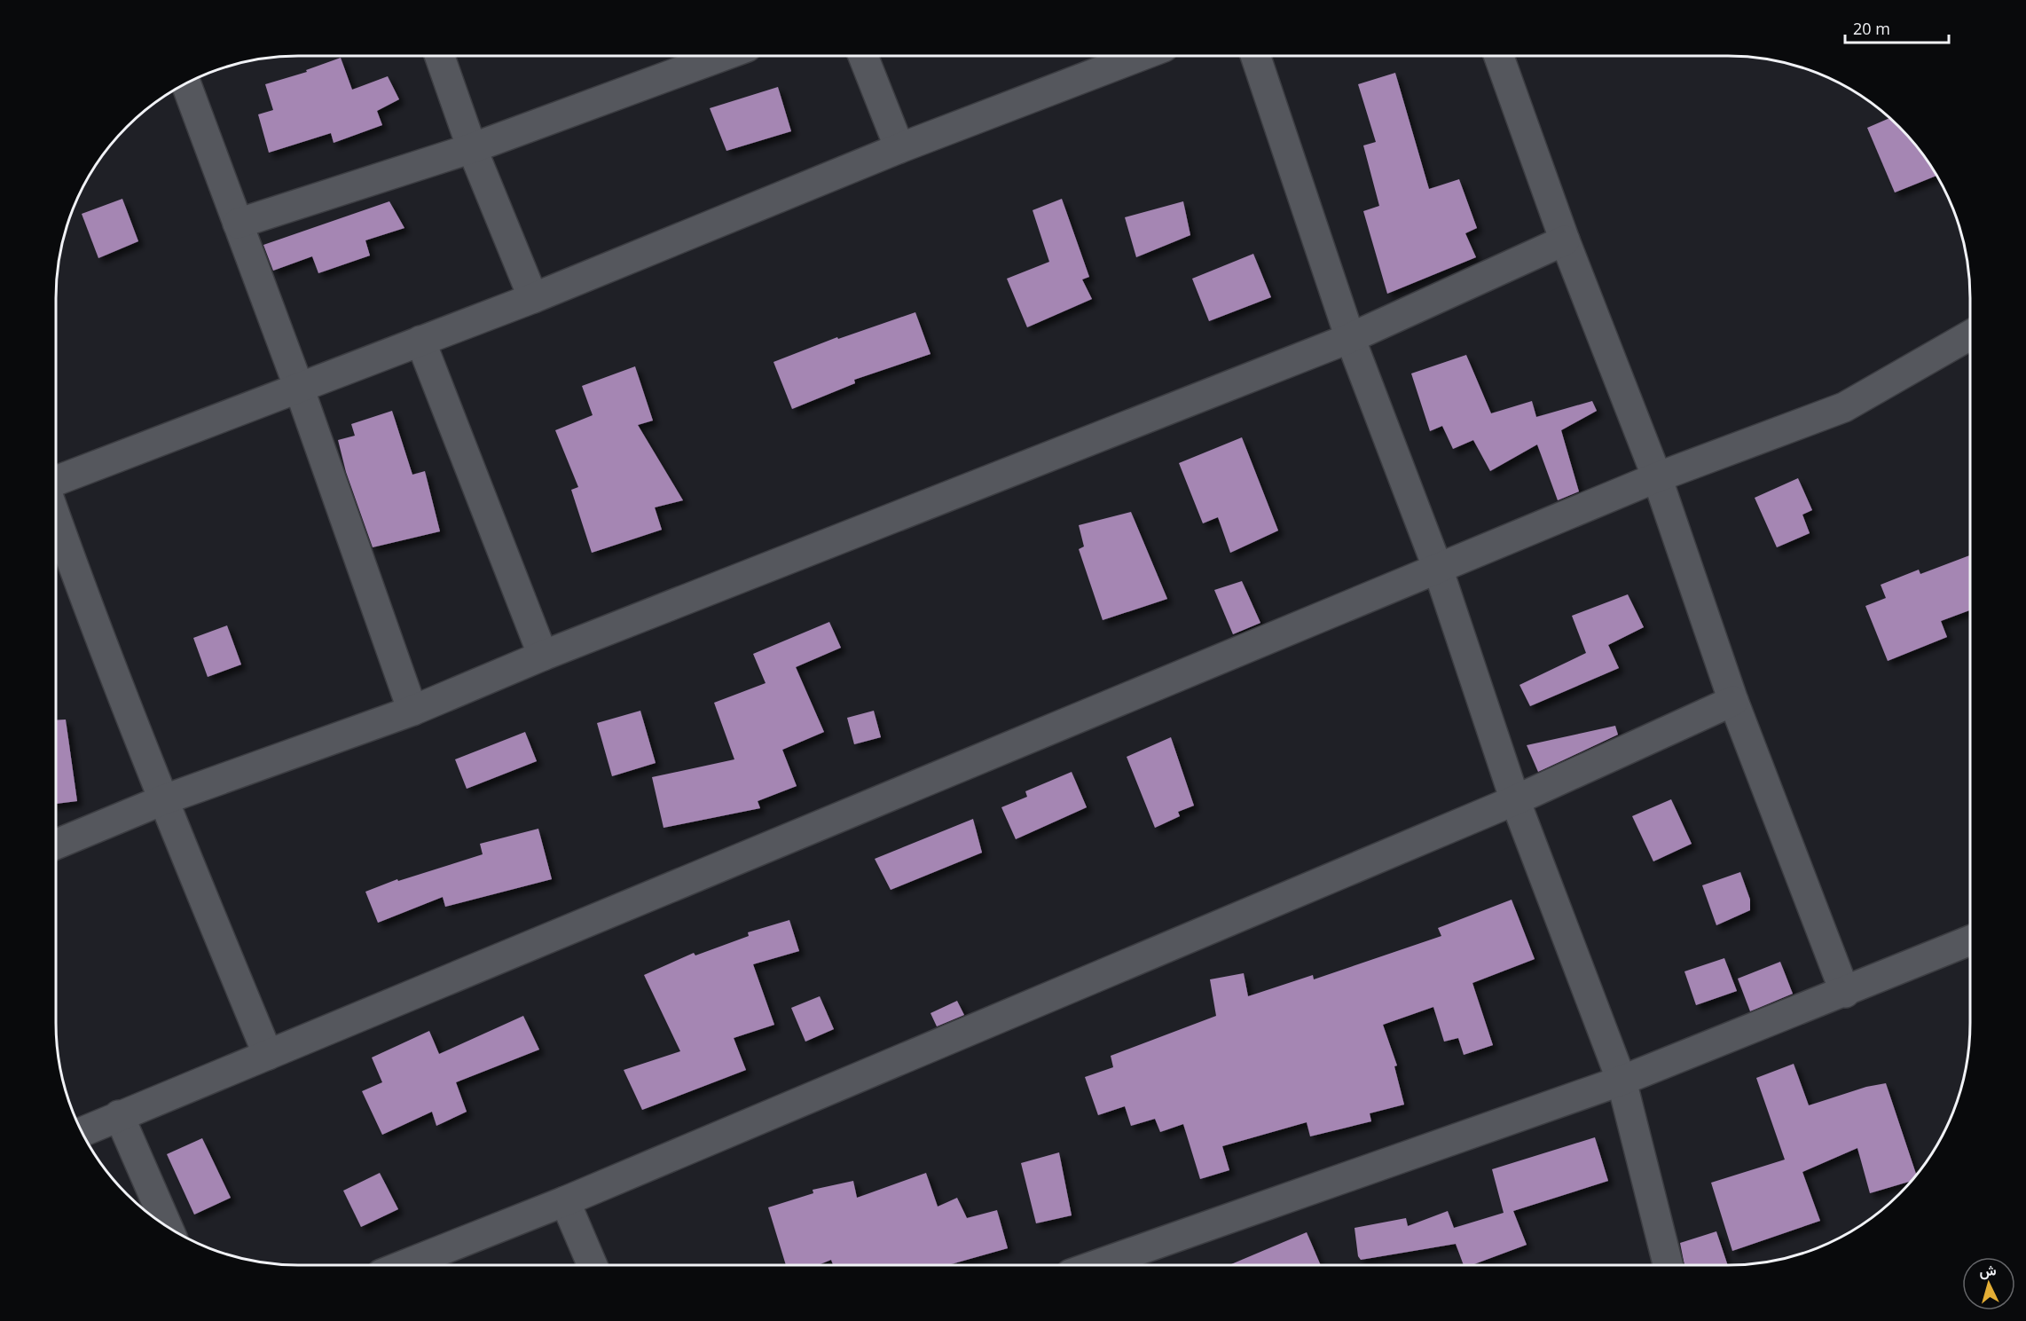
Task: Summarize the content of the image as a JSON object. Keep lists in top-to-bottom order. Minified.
{"scale_bar":"20 m","north":"top"}
